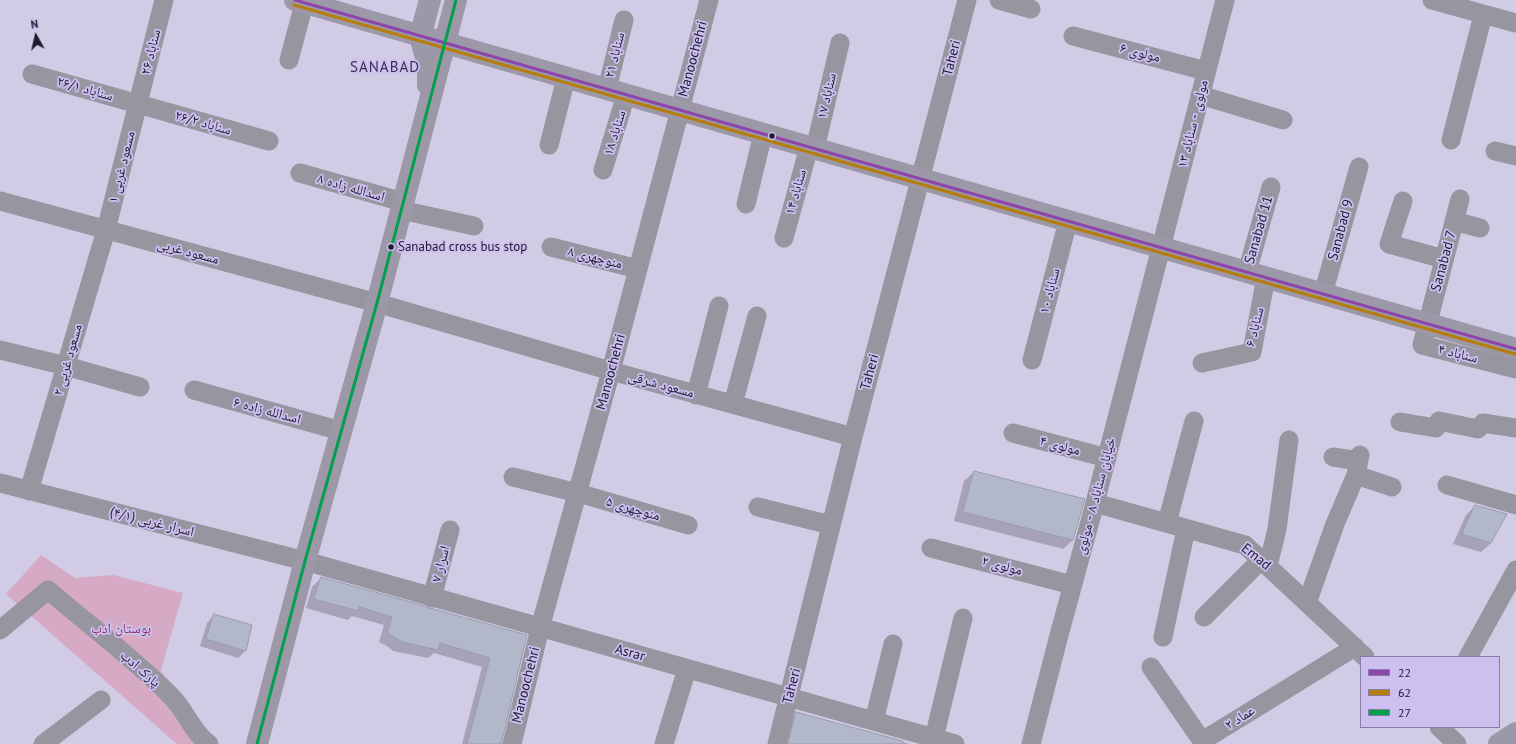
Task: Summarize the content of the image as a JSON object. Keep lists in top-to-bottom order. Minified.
{"streets":{"street":["سناباد ۲۶","مولوی ۶","سناباد ۲۱","Taheri","Manoochehri","سناباد ۲۶/۱","سناباد ۱۷","سناباد ۲۶/۲","مولوی - سناباد ۱۳","سناباد ۱۸","مسعود غربی ۱","اسدالله زاده ۸","سناباد ۱۴","Sanabad 11","Sanabad 9","مسعود غربی","منوچهری ۸","Sanabad 7","سناباد ۱۰","سناباد ۶","سناباد ۴","مسعود غربی ۲","مسعود شرقی","اسدالله زاده ۶","مولوی ۴","خیابان سناباد ۸ - مولوی","منوچهری ۵","اسرار غربی (۴/۱)","Emad","اسرار ۷","مولوی ۲","Asrar","پارک ادب","عماد ۲"]},"crossings":[["سناباد ۲۶","سناباد ۲۶/۱"],["سناباد ۲۶","سناباد ۲۶/۲"],["سناباد ۲۶","مسعود غربی ۱"],["مولوی ۶","مولوی - سناباد ۱۳"],["سناباد ۲۱","سناباد ۱۸"],["Taheri","مسعود شرقی"],["Taheri","Asrar"],["Manoochehri","منوچهری ۸"],["Manoochehri","مسعود شرقی"],["Manoochehri","منوچهری ۵"],["Manoochehri","Asrar"],["سناباد ۲۶/۱","سناباد ۲۶/۲"],["سناباد ۲۶/۱","مسعود غربی ۱"],["سناباد ۱۷","سناباد ۱۴"],["سناباد ۲۶/۲","مسعود غربی ۱"],["مولوی - سناباد ۱۳","خیابان سناباد ۸ - مولوی"],["مسعود غربی ۱","مسعود غربی"],["مسعود غربی ۱","مسعود غربی ۲"],["Sanabad 11","سناباد ۶"],["مسعود غربی","مسعود غربی ۲"],["مسعود غربی","مسعود شرقی"],["Sanabad 7","سناباد ۴"],["مسعود غربی ۲","اسرار غربی (۴/۱)"],["مولوی ۴","خیابان سناباد ۸ - مولوی"],["خیابان سناباد ۸ - مولوی","Emad"],["خیابان سناباد ۸ - مولوی","مولوی ۲"],["اسرار غربی (۴/۱)","Asrar"],["Emad","عماد ۲"],["اسرار ۷","Asrar"]],"districts":["SANABAD"],"parks":["بوستان ادب"],"places":["Sanabad cross bus stop"],"lines":["transit line 22","transit line 27","transit line 62"],"legend":["22","62","27"],"north":"top"}
